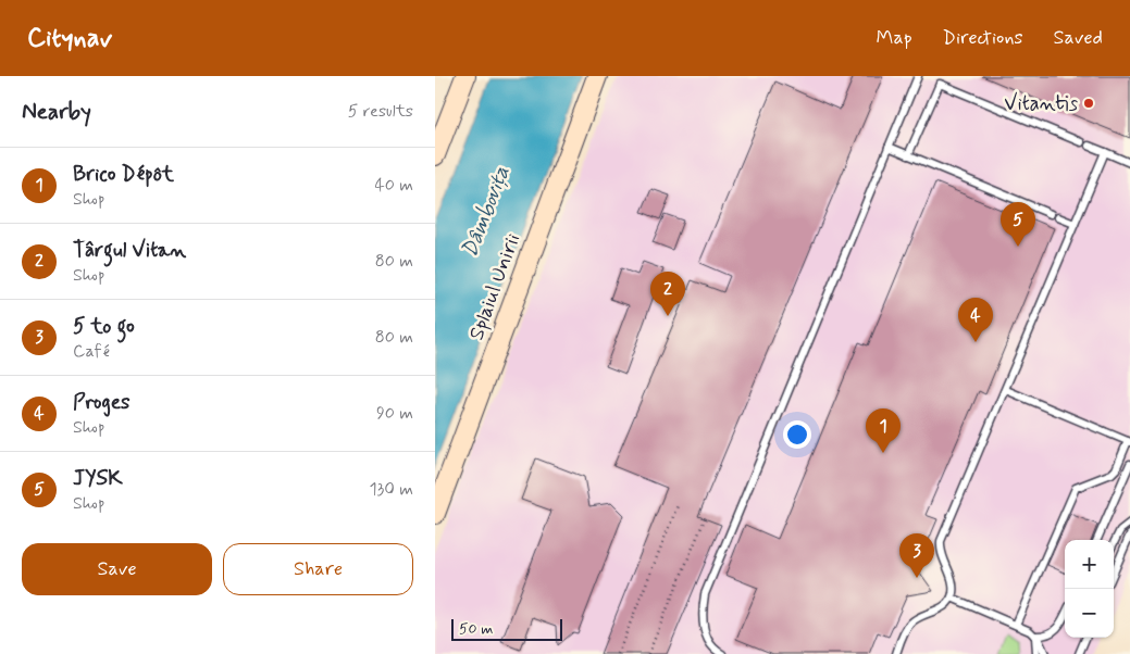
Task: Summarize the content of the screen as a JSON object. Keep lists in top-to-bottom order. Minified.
{"streets":{"main road":["Splaiul Unirii"]},"water":["Dâmbovița"],"places":["Vitantis"],"scale_bar":"50 m","page":{"header":"Citynav","nav":["Map","Directions","Saved"],"heading":["Nearby","5 results"],"list":[{"mark":"1","name":"Brico Dépôt","note":"Shop","value":"40 m"},{"mark":"2","name":"Târgul Vitan","note":"Shop","value":"80 m"},{"mark":"3","name":"5 to go","note":"Café","value":"80 m"},{"mark":"4","name":"Proges","note":"Shop","value":"90 m"},{"mark":"5","name":"JYSK","note":"Shop","value":"130 m"}],"pins":["5","2","4","1","3"],"buttons":["Save","Share"],"map_buttons":["+","−"],"scale":"50 m"}}
